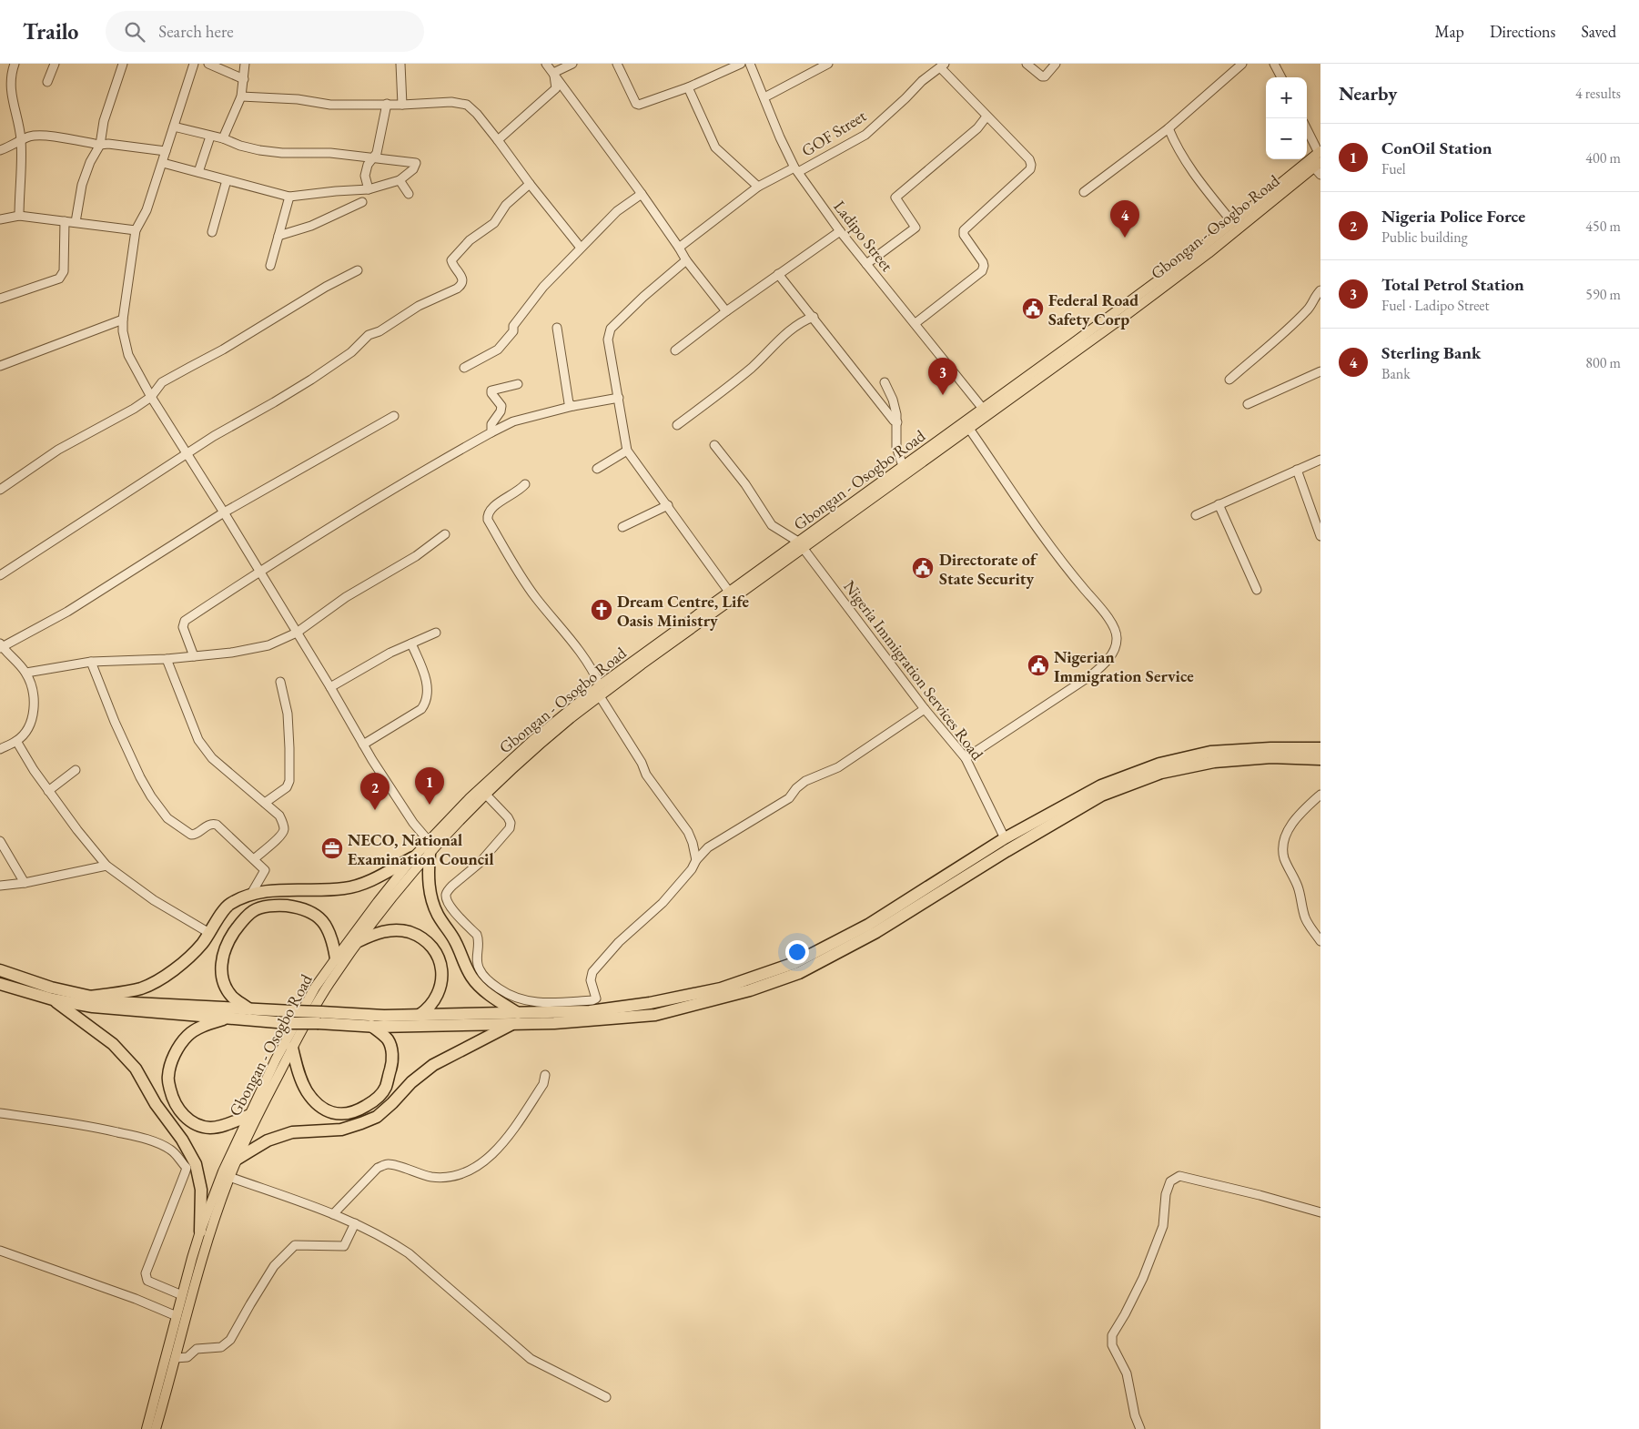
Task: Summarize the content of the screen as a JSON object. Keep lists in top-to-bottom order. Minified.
{"streets":{"main road":["Gbongan - Osogbo Road"],"street":["GOF Street","Ladipo Street","Nigeria Immigration Services Road"]},"crossings":[["GOF Street","Ladipo Street"],["Gbongan - Osogbo Road","Ladipo Street"],["Gbongan - Osogbo Road","Nigeria Immigration Services Road"]],"places":{"public building":["Federal Road Safety Corp","Directorate of State Security","Nigerian Immigration Service"],"church":["Dream Centre, Life Oasis Ministry"],"office":["NECO, National Examination Council"]},"page":{"header":"Trailo","search":"Search here","nav":["Map","Directions","Saved"],"heading":["Nearby","4 results"],"map_buttons":["+","−"],"list":[{"mark":"1","name":"ConOil Station","note":"Fuel","value":"400 m"},{"mark":"2","name":"Nigeria Police Force","note":"Public building","value":"450 m"},{"mark":"3","name":"Total Petrol Station","note":"Fuel · Ladipo Street","value":"590 m"},{"mark":"4","name":"Sterling Bank","note":"Bank","value":"800 m"}],"pins":["4","3","1","2"]}}
